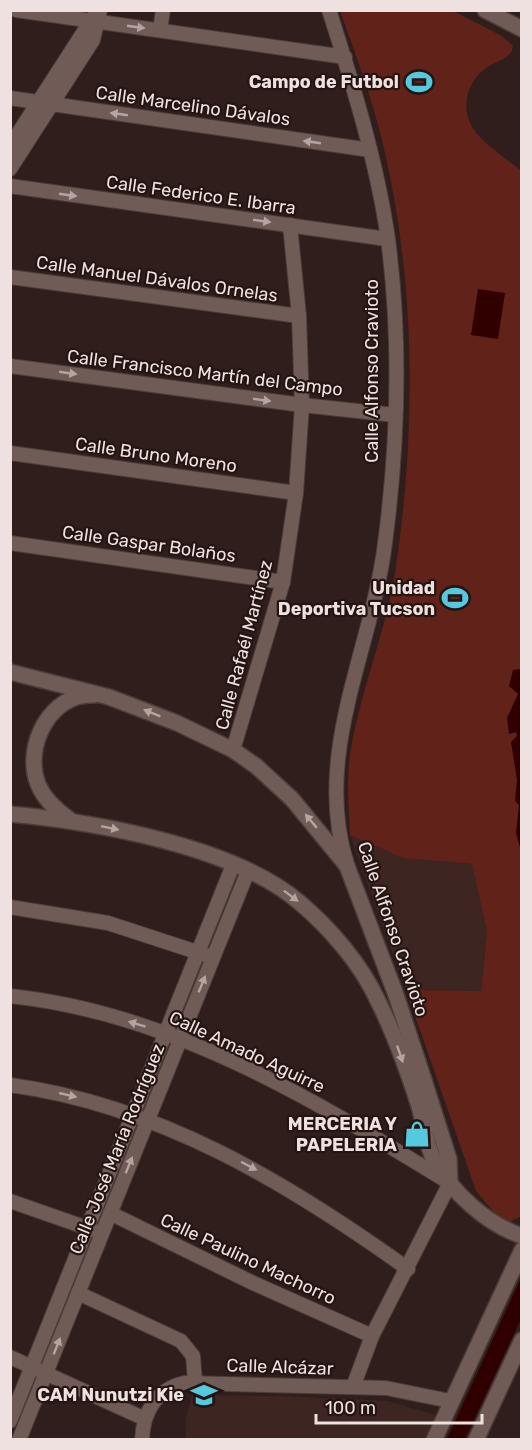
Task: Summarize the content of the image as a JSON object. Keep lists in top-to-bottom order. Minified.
{"streets":{"street":["Calle Marcelino Dávalos","Calle Federico E. Ibarra","Calle Manuel Dávalos Ornelas","Calle Alfonso Cravioto","Calle Francisco Martín del Campo","Calle Bruno Moreno","Calle Gaspar Bolaños","Calle Rafaél Martínez","Calle Amado Aguirre","Calle José María Rodríguez","Calle Paulino Machorro","Calle Alcázar"]},"crossings":[["Calle Marcelino Dávalos","Calle Alfonso Cravioto"],["Calle Federico E. Ibarra","Calle Alfonso Cravioto"],["Calle Federico E. Ibarra","Calle Rafaél Martínez"],["Calle Manuel Dávalos Ornelas","Calle Rafaél Martínez"],["Calle Alfonso Cravioto","Calle Francisco Martín del Campo"],["Calle Alfonso Cravioto","Calle Amado Aguirre"],["Calle Francisco Martín del Campo","Calle Rafaél Martínez"],["Calle Bruno Moreno","Calle Rafaél Martínez"],["Calle Gaspar Bolaños","Calle Rafaél Martínez"],["Calle Amado Aguirre","Calle José María Rodríguez"],["Calle José María Rodríguez","Calle Paulino Machorro"]],"one_way":["Calle Federico E. Ibarra","Calle Francisco Martín del Campo"],"places":{"sports":["Campo de Futbol","Unidad Deportiva Tucson"],"shop":["MERCERIA Y PAPELERIA"],"school or university":["CAM Nunutzi Kie"]},"scale_bar":"100 m"}
